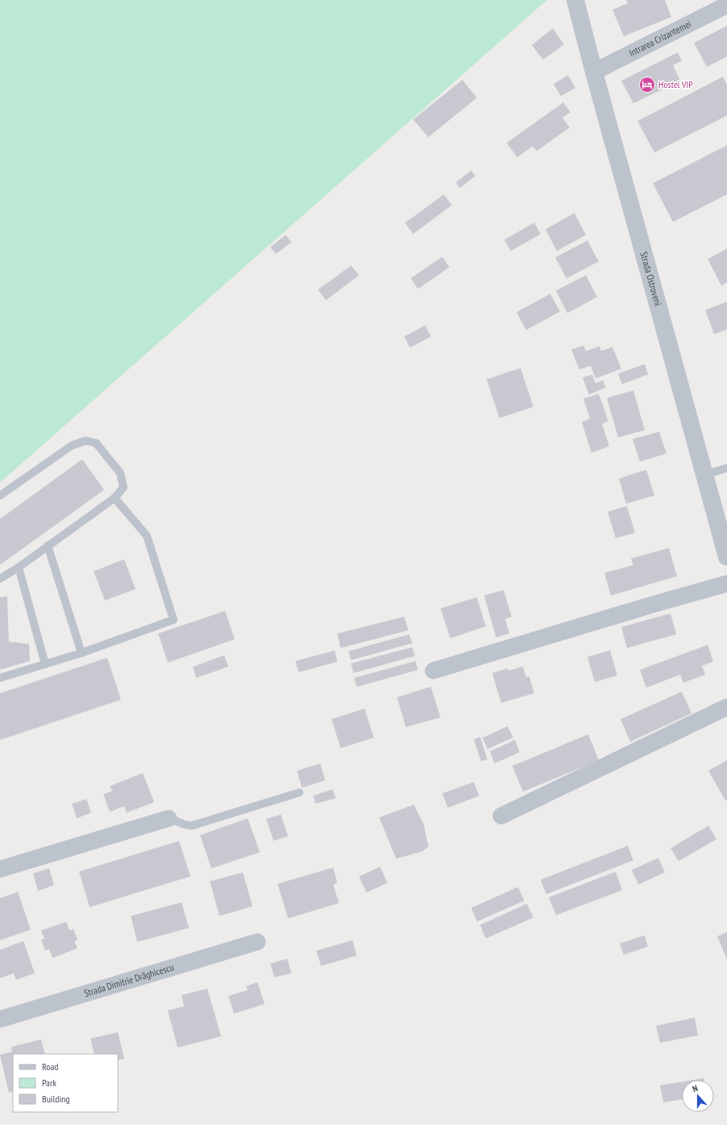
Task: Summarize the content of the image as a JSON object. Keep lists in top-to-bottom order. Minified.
{"streets":{"street":["Intrarea Crizantemei","Strada Ostroveni","Strada Dimitrie Drăghicescu"]},"crossings":[["Intrarea Crizantemei","Strada Ostroveni"]],"places":{"hotel":["Hostel VIP"]},"legend":["Road","Park","Building"],"north":"top"}
